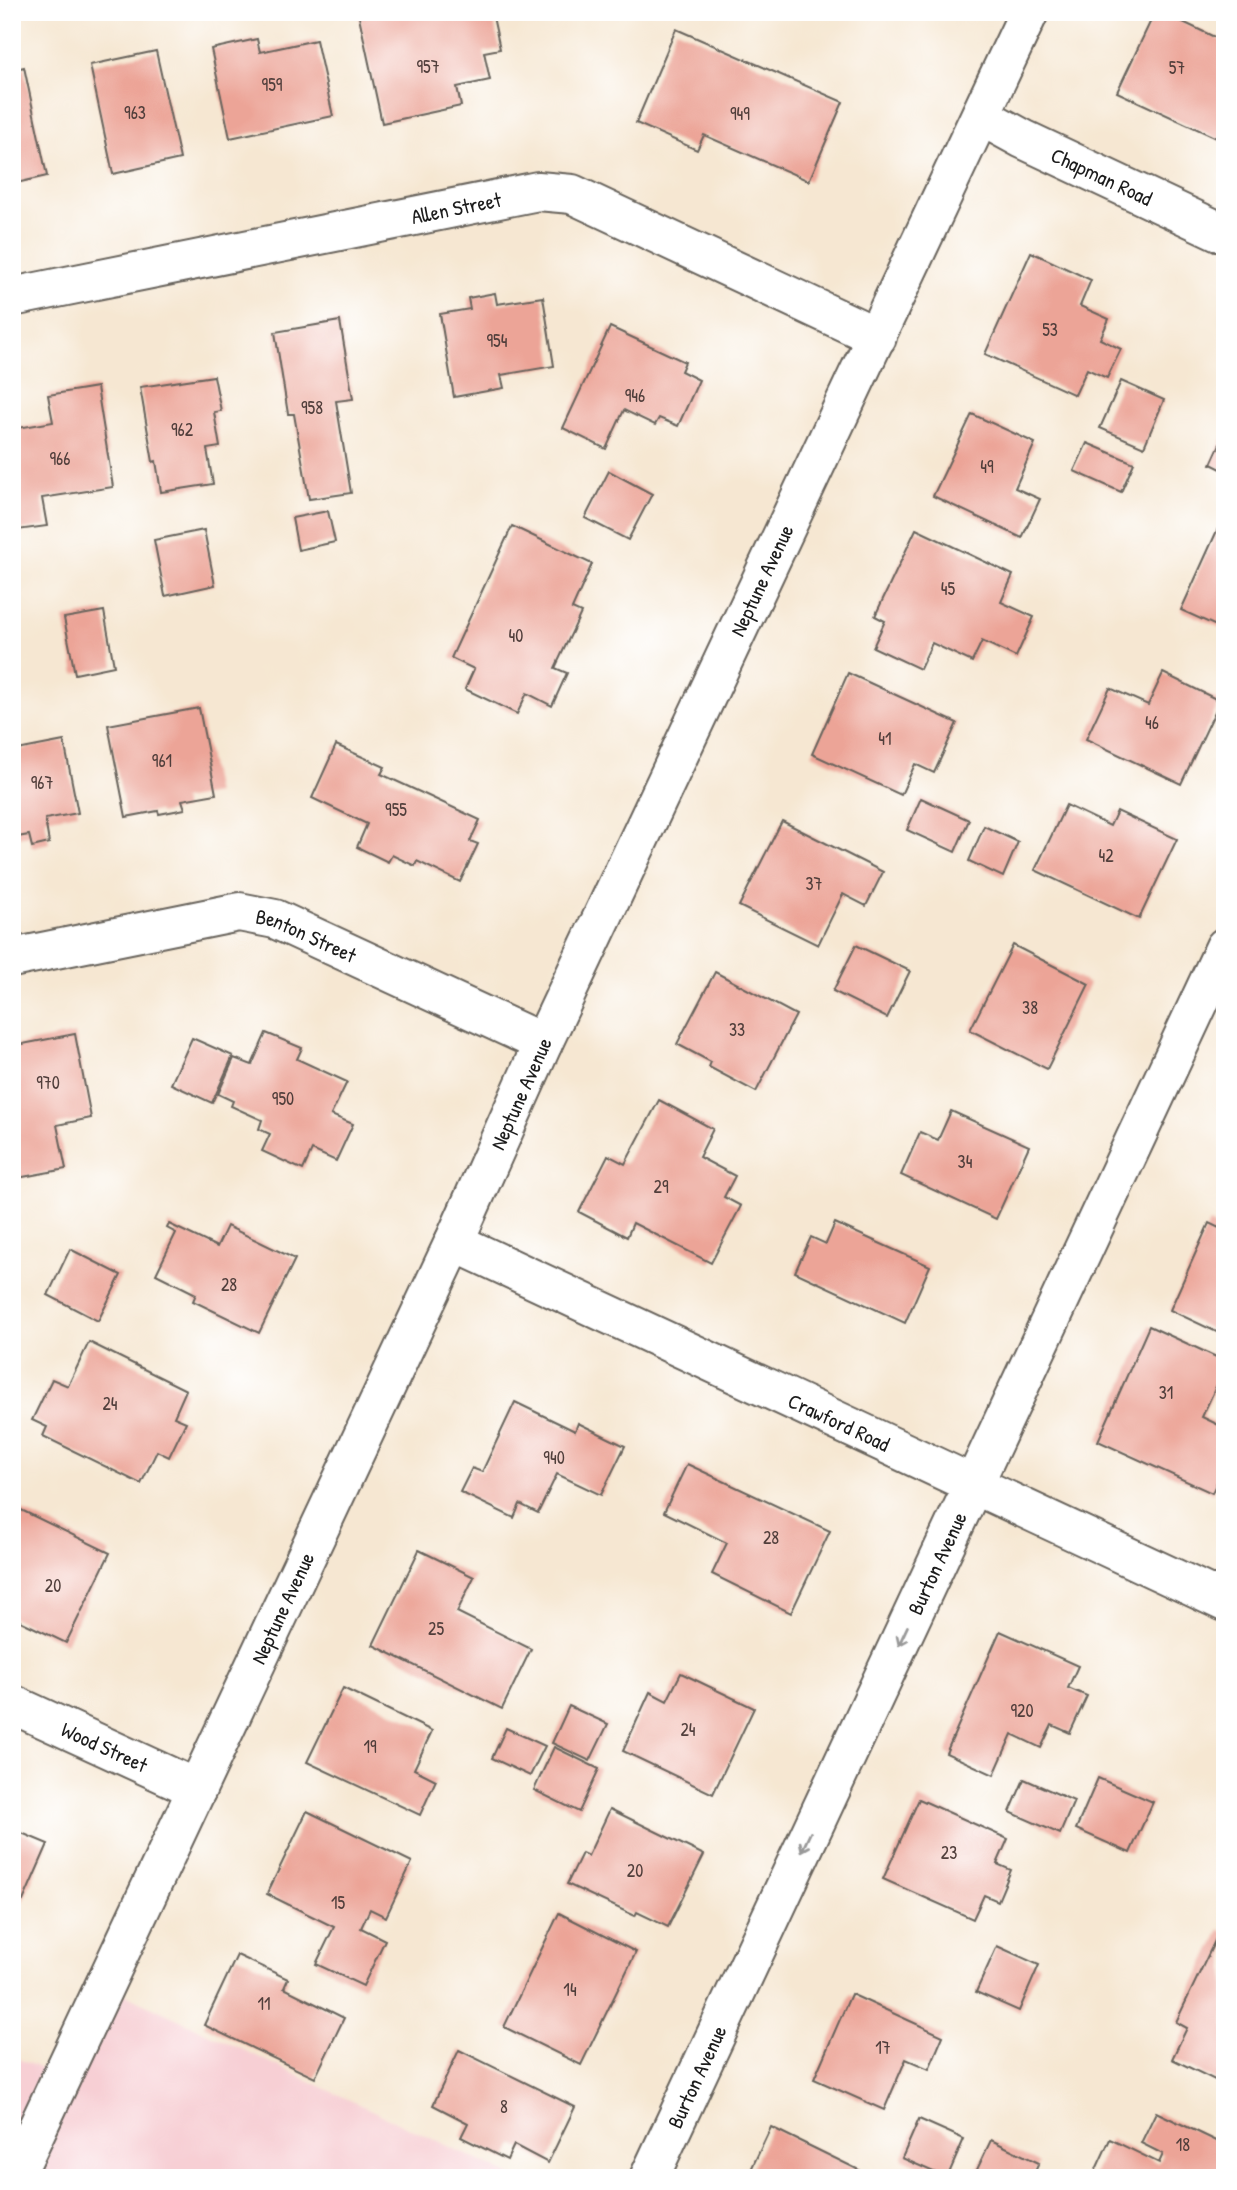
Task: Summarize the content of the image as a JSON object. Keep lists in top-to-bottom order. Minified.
{"streets":{"street":["Chapman Road","Allen Street","Neptune Avenue","Benton Street","Crawford Road","Burton Avenue","Wood Street"]},"crossings":[["Chapman Road","Neptune Avenue"],["Allen Street","Neptune Avenue"],["Neptune Avenue","Benton Street"],["Neptune Avenue","Crawford Road"],["Neptune Avenue","Wood Street"],["Crawford Road","Burton Avenue"]],"one_way":["Burton Avenue"],"house_numbers":["957","57","959","963","949","53","954","946","958","962","966","49","45","40","46","41","961","967","955","42","37","38","33","970","950","34","29","28","31","24","940","28","20","25","920","24","19","23","20","15","14","11","17","8","18"]}
